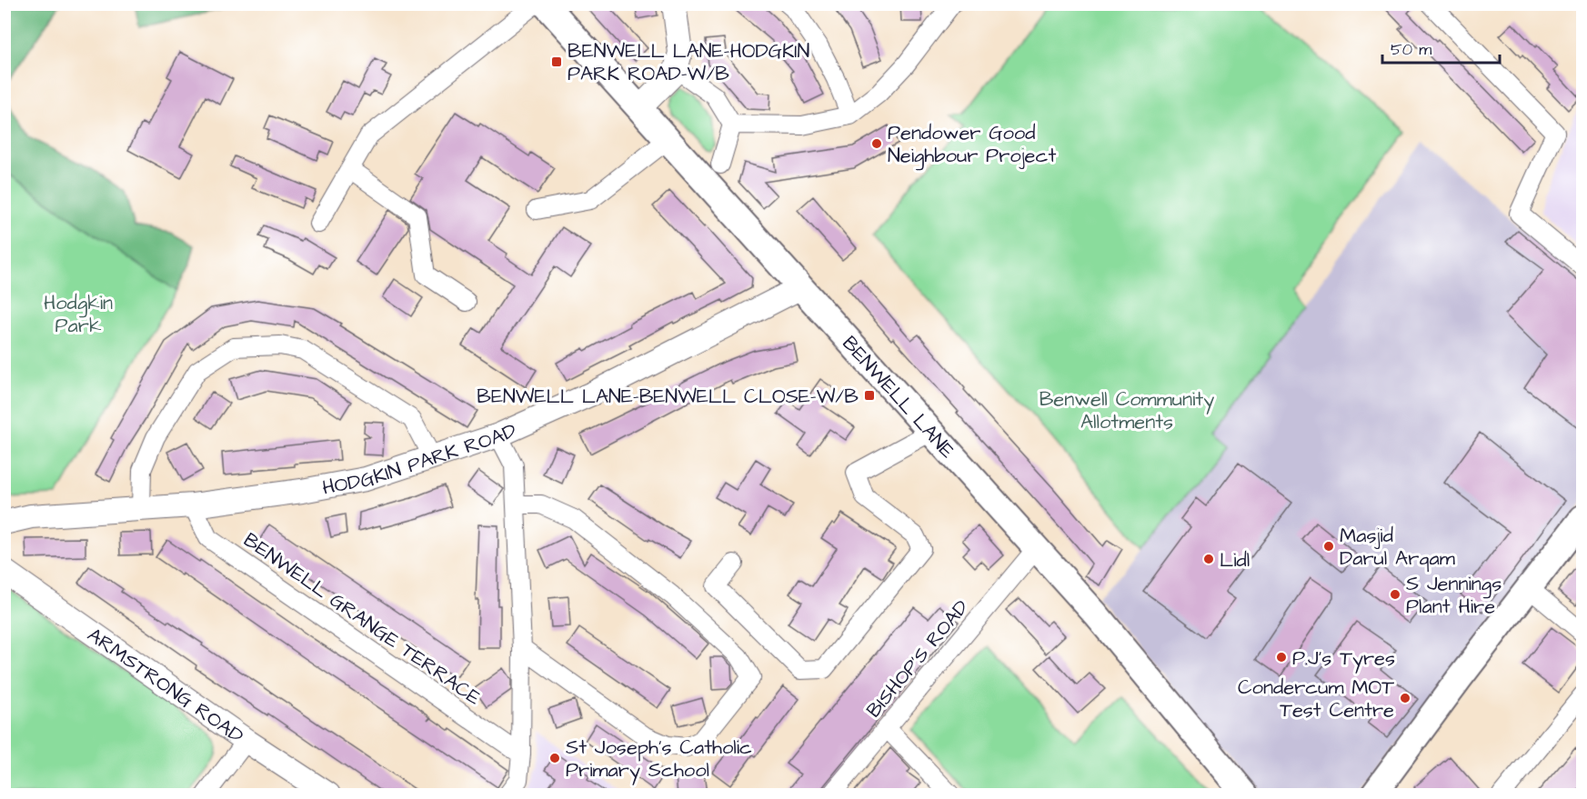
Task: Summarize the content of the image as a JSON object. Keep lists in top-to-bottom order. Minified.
{"streets":{"main road":["BENWELL LANE"],"street":["HODGKIN PARK ROAD","BENWELL GRANGE TERRACE","BISHOP'S ROAD","ARMSTRONG ROAD"]},"crossings":[["BENWELL LANE","HODGKIN PARK ROAD"],["BENWELL LANE","BISHOP'S ROAD"],["HODGKIN PARK ROAD","BENWELL GRANGE TERRACE"]],"parks":["Hodgkin Park","Benwell Community Allotments"],"places":{"transit":["BENWELL LANE-HODGKIN PARK ROAD-W/B","BENWELL LANE-BENWELL CLOSE-W/B"],"other":["Pendower Good Neighbour Project","Masjid Darul Arqam","Lidl","S Jennings Plant Hire","P.J's Tyres","Condercum MOT Test Centre","St Joseph's Catholic Primary School"]},"scale_bar":"50 m"}
